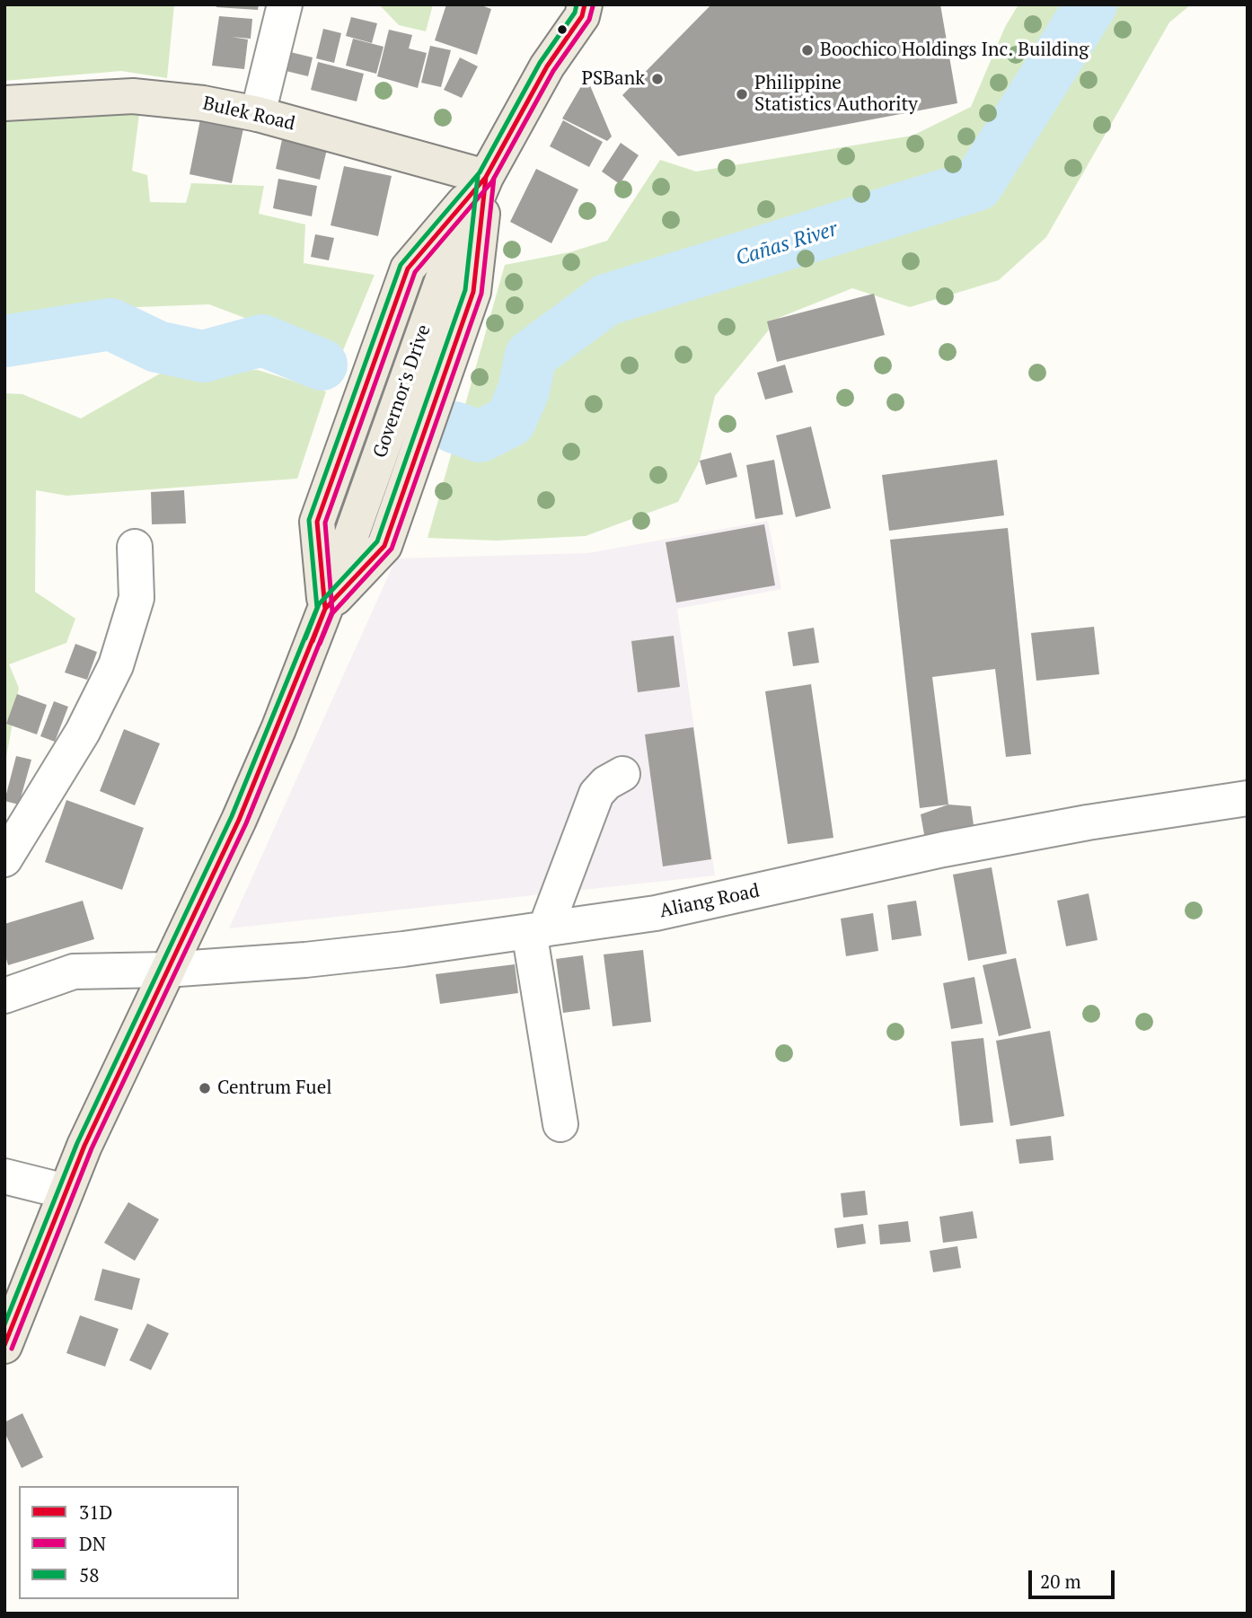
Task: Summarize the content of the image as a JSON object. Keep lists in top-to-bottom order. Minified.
{"streets":{"main road":["Bulek Road","Governor's Drive"],"street":["Aliang Road"]},"crossings":[["Bulek Road","Governor's Drive"],["Governor's Drive","Aliang Road"]],"water":["Cañas River"],"places":["Boochico Holdings Inc. Building","PSBank","Philippine Statistics Authority","Centrum Fuel"],"lines":["transit line 31D","transit line 58","transit line DN"],"legend":["31D","DN","58"],"scale_bar":"20 m"}
